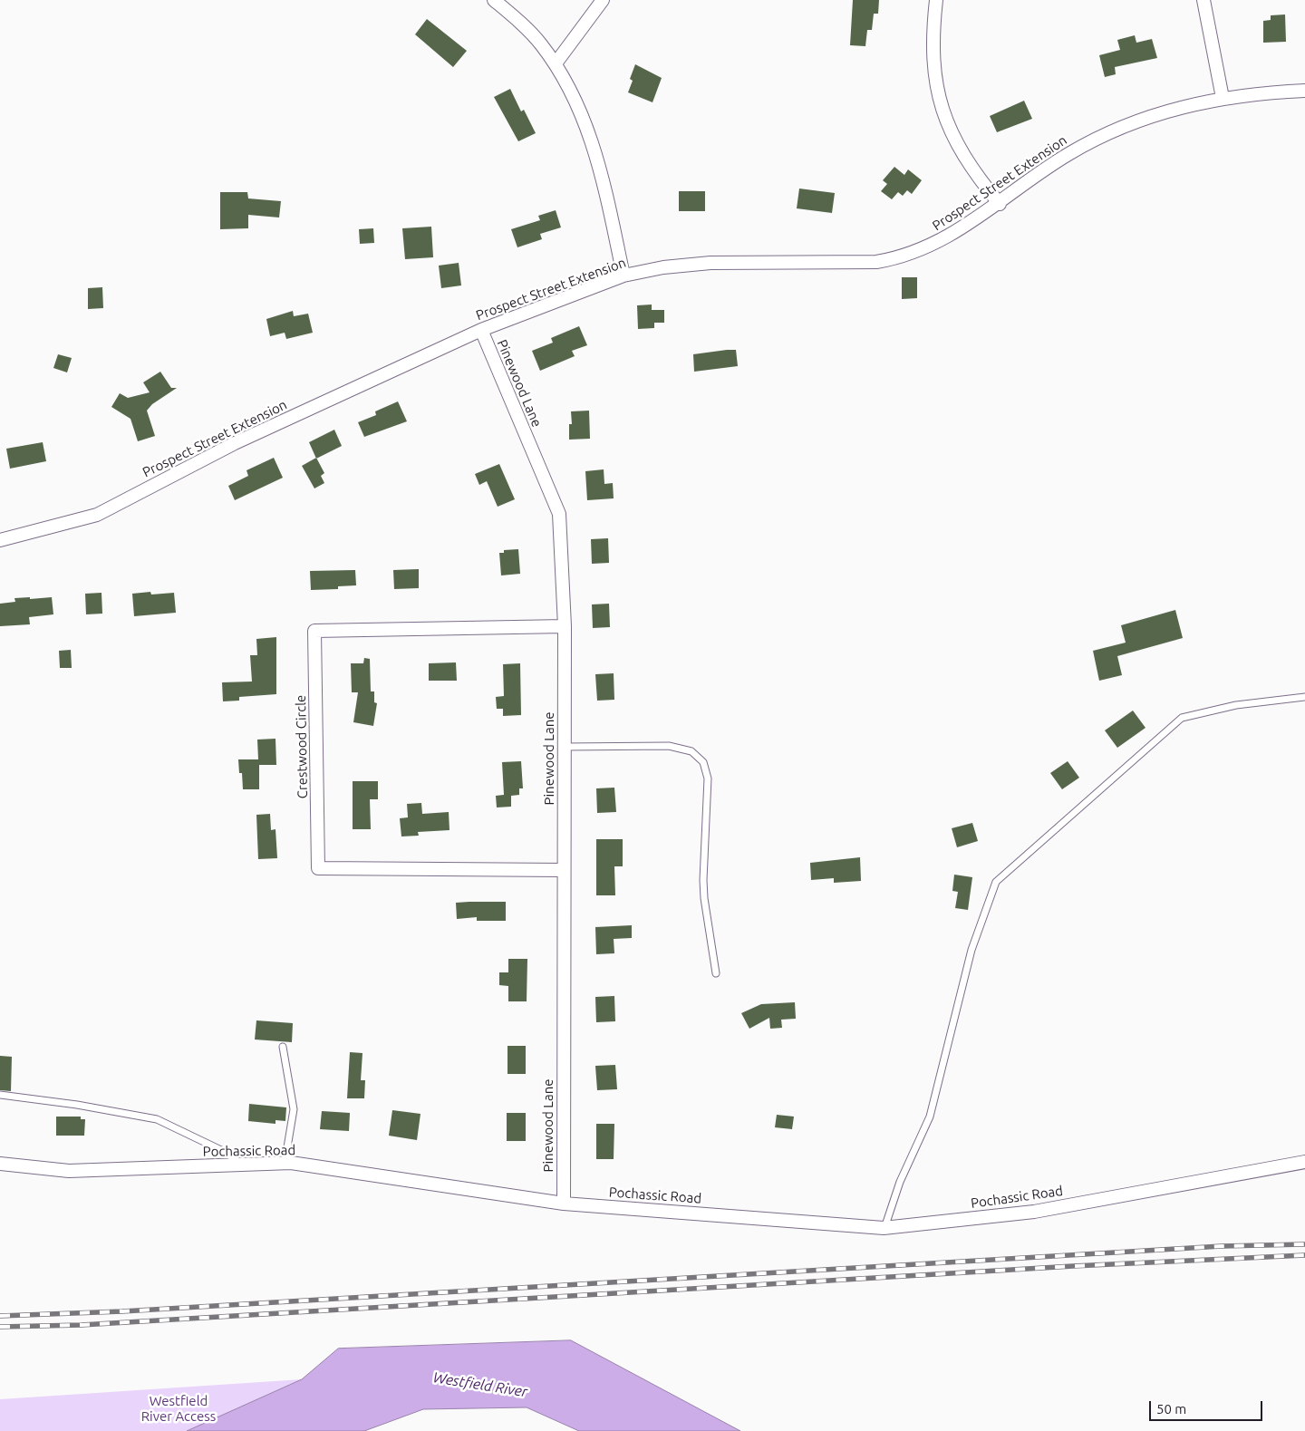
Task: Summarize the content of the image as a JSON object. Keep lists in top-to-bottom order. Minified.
{"streets":{"street":["Prospect Street Extension","Pinewood Lane","Crestwood Circle","Pochassic Road"]},"crossings":[["Prospect Street Extension","Pinewood Lane"],["Pinewood Lane","Crestwood Circle"],["Pinewood Lane","Pochassic Road"]],"water":["Westfield River"],"parks":["Westfield River Access"],"scale_bar":"50 m"}
